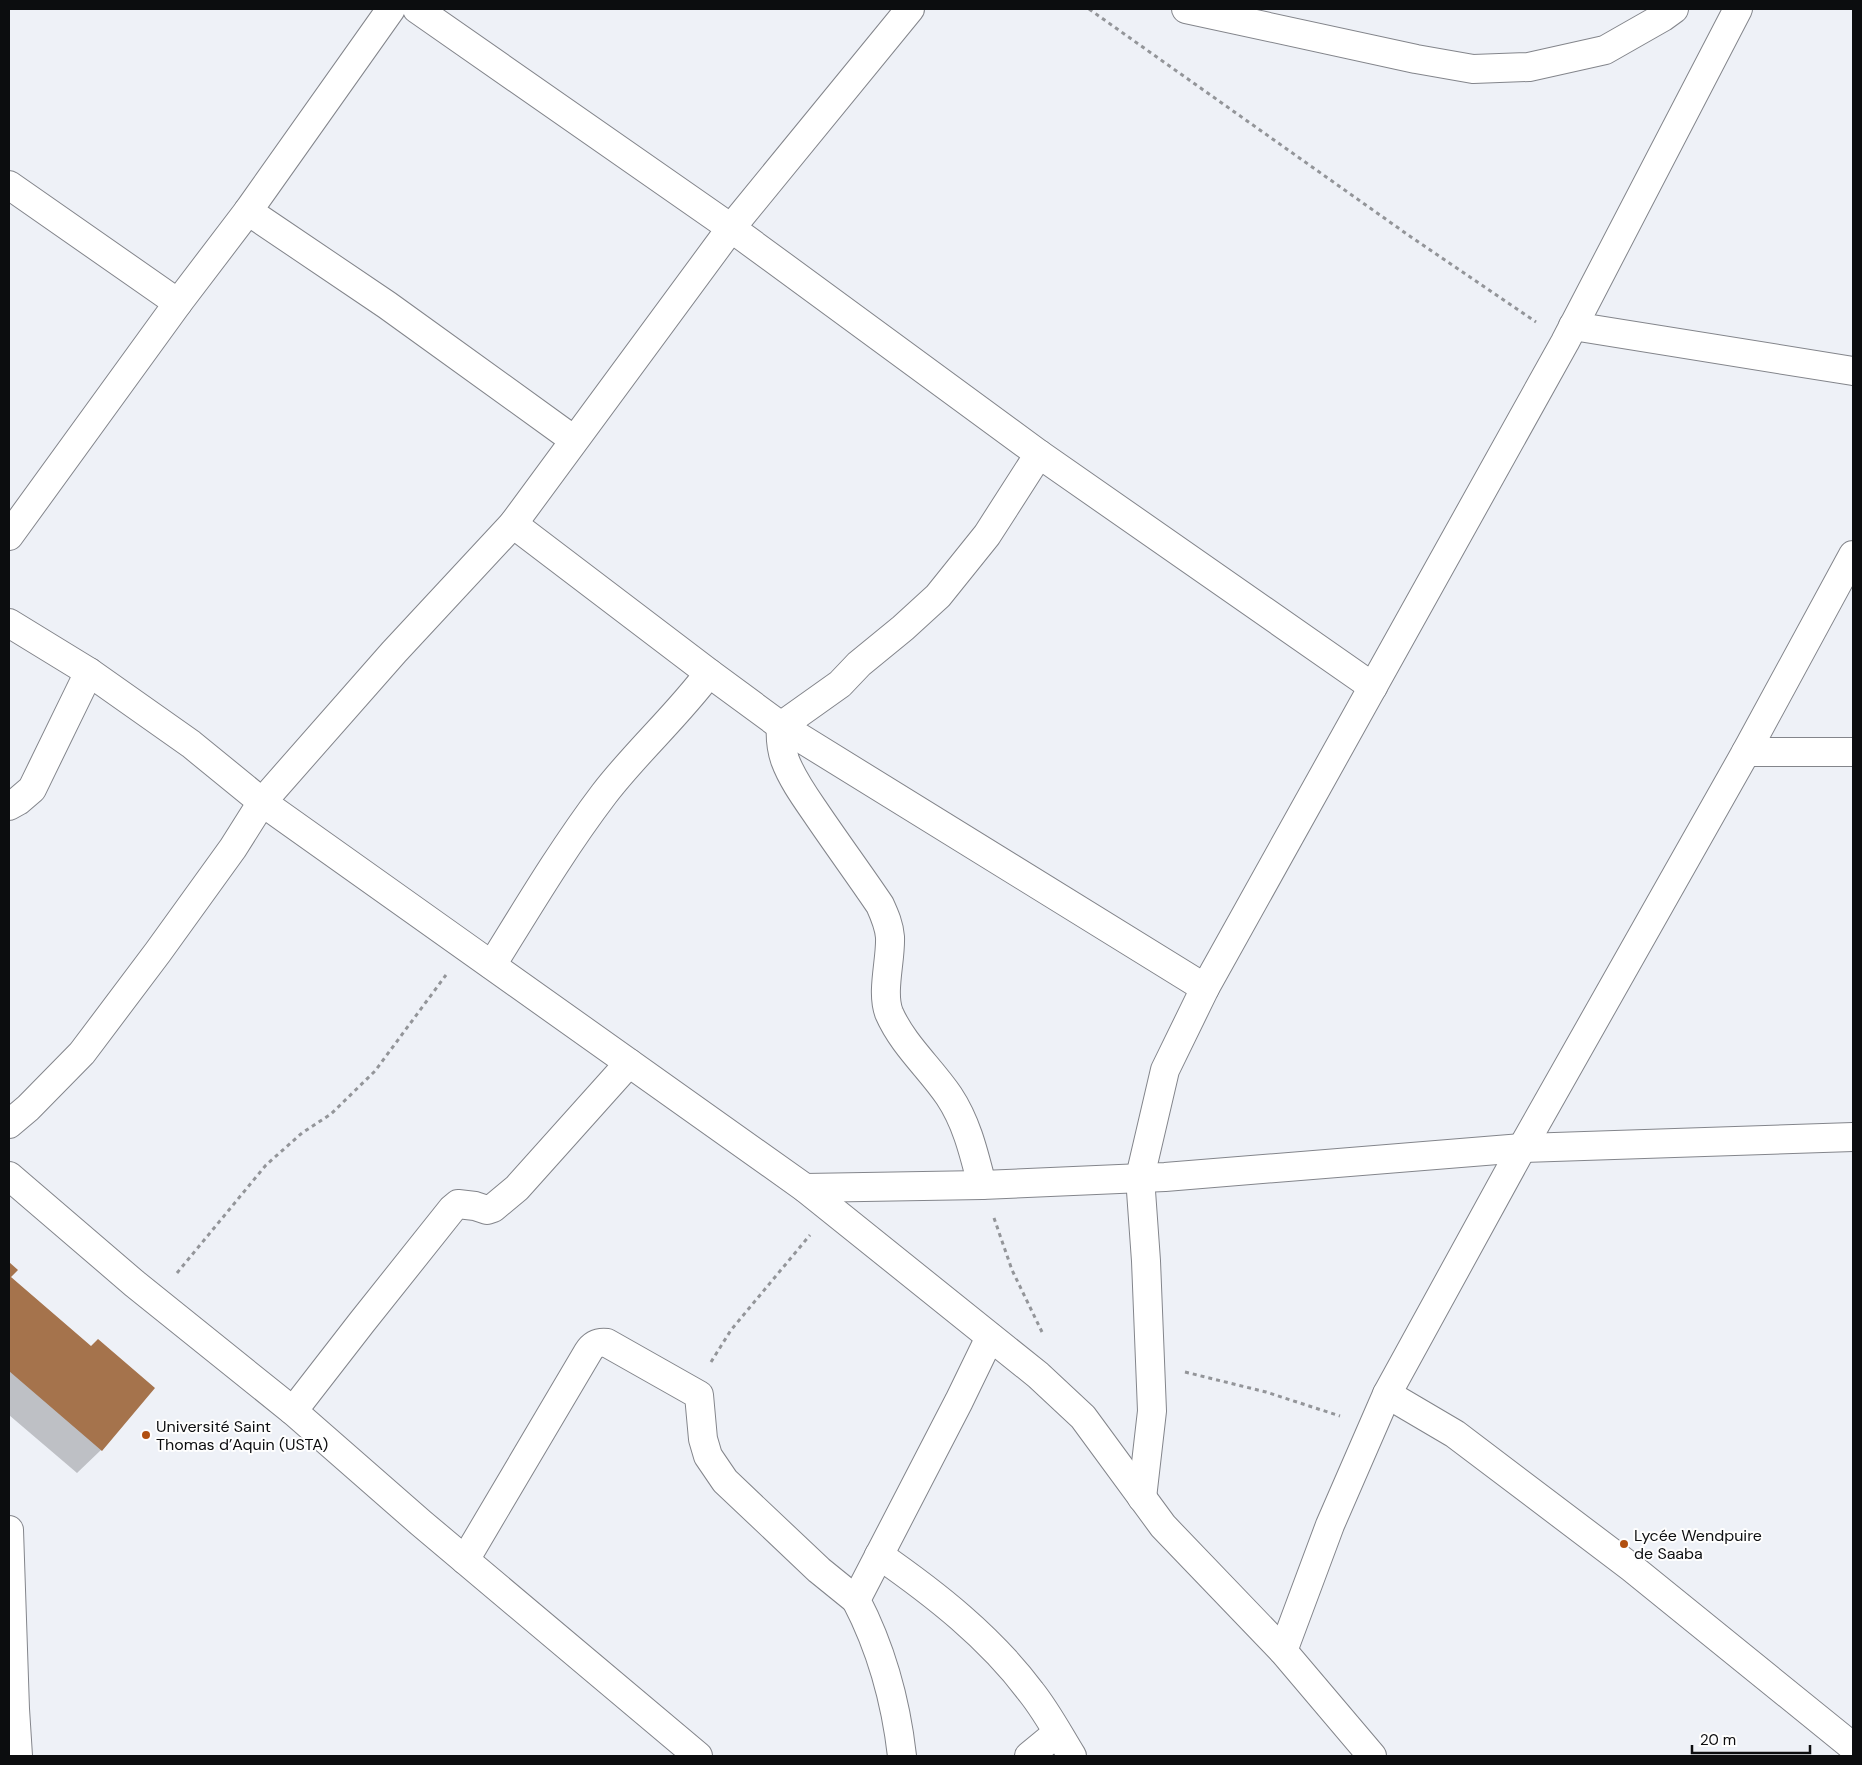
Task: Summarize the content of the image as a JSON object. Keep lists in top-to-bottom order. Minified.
{"places":["Université Saint Thomas d’Aquin (USTA)","Lycée Wendpuire de Saaba"],"scale_bar":"20 m"}
